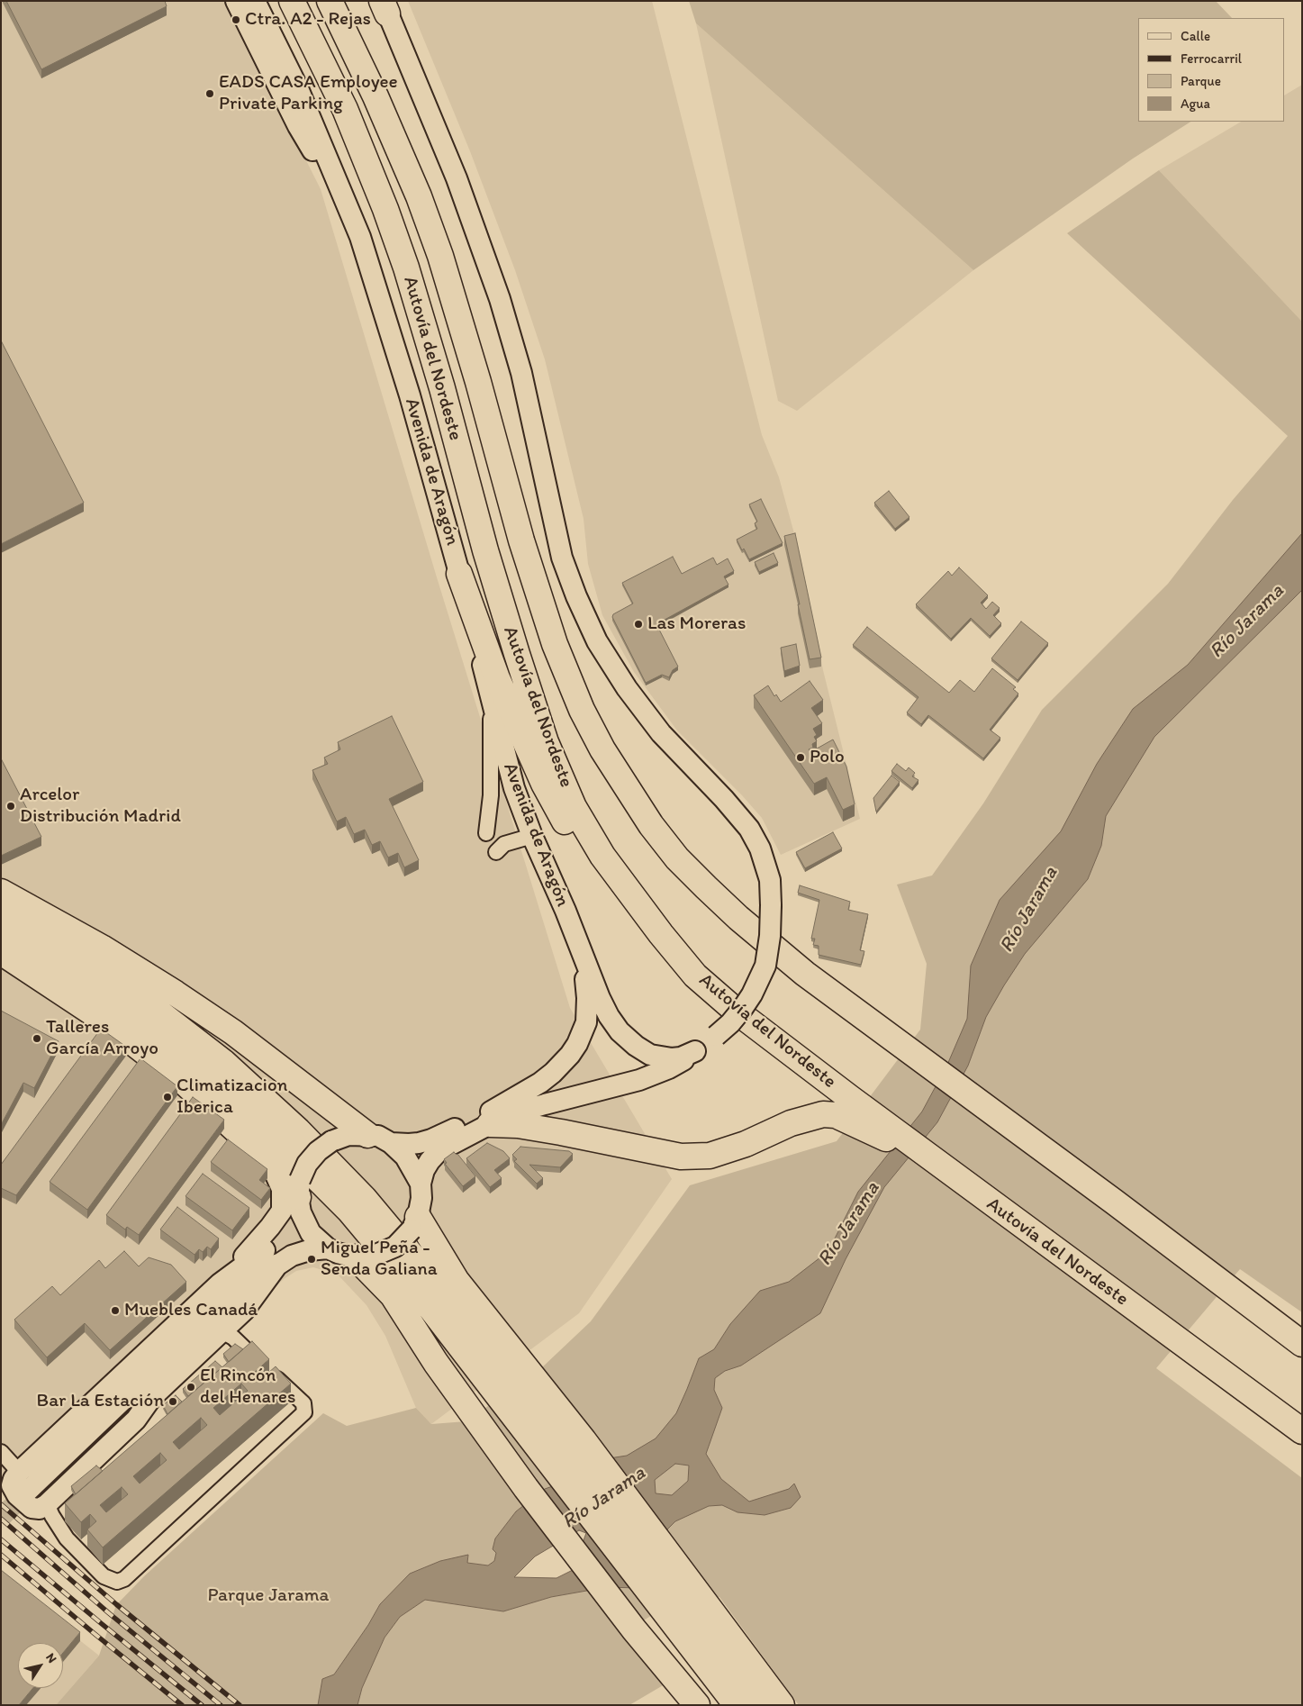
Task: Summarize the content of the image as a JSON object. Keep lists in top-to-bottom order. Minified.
{"streets":{"highway":["Autovía del Nordeste"],"street":["Avenida de Aragón"]},"water":["Río Jarama"],"parks":["Parque Jarama"],"places":["Ctra. A2 - Rejas","EADS CASA Employee Private Parking","Las Moreras","Polo","Arcelor Distribución Madrid","Talleres García Arroyo","Climatizacion Iberica","Miguel Peña - Senda Galiana","Muebles Canadá","El Rincón del Henares","Bar La Estación"],"legend":["Calle","Ferrocarril","Parque","Agua"],"north":"top right"}
